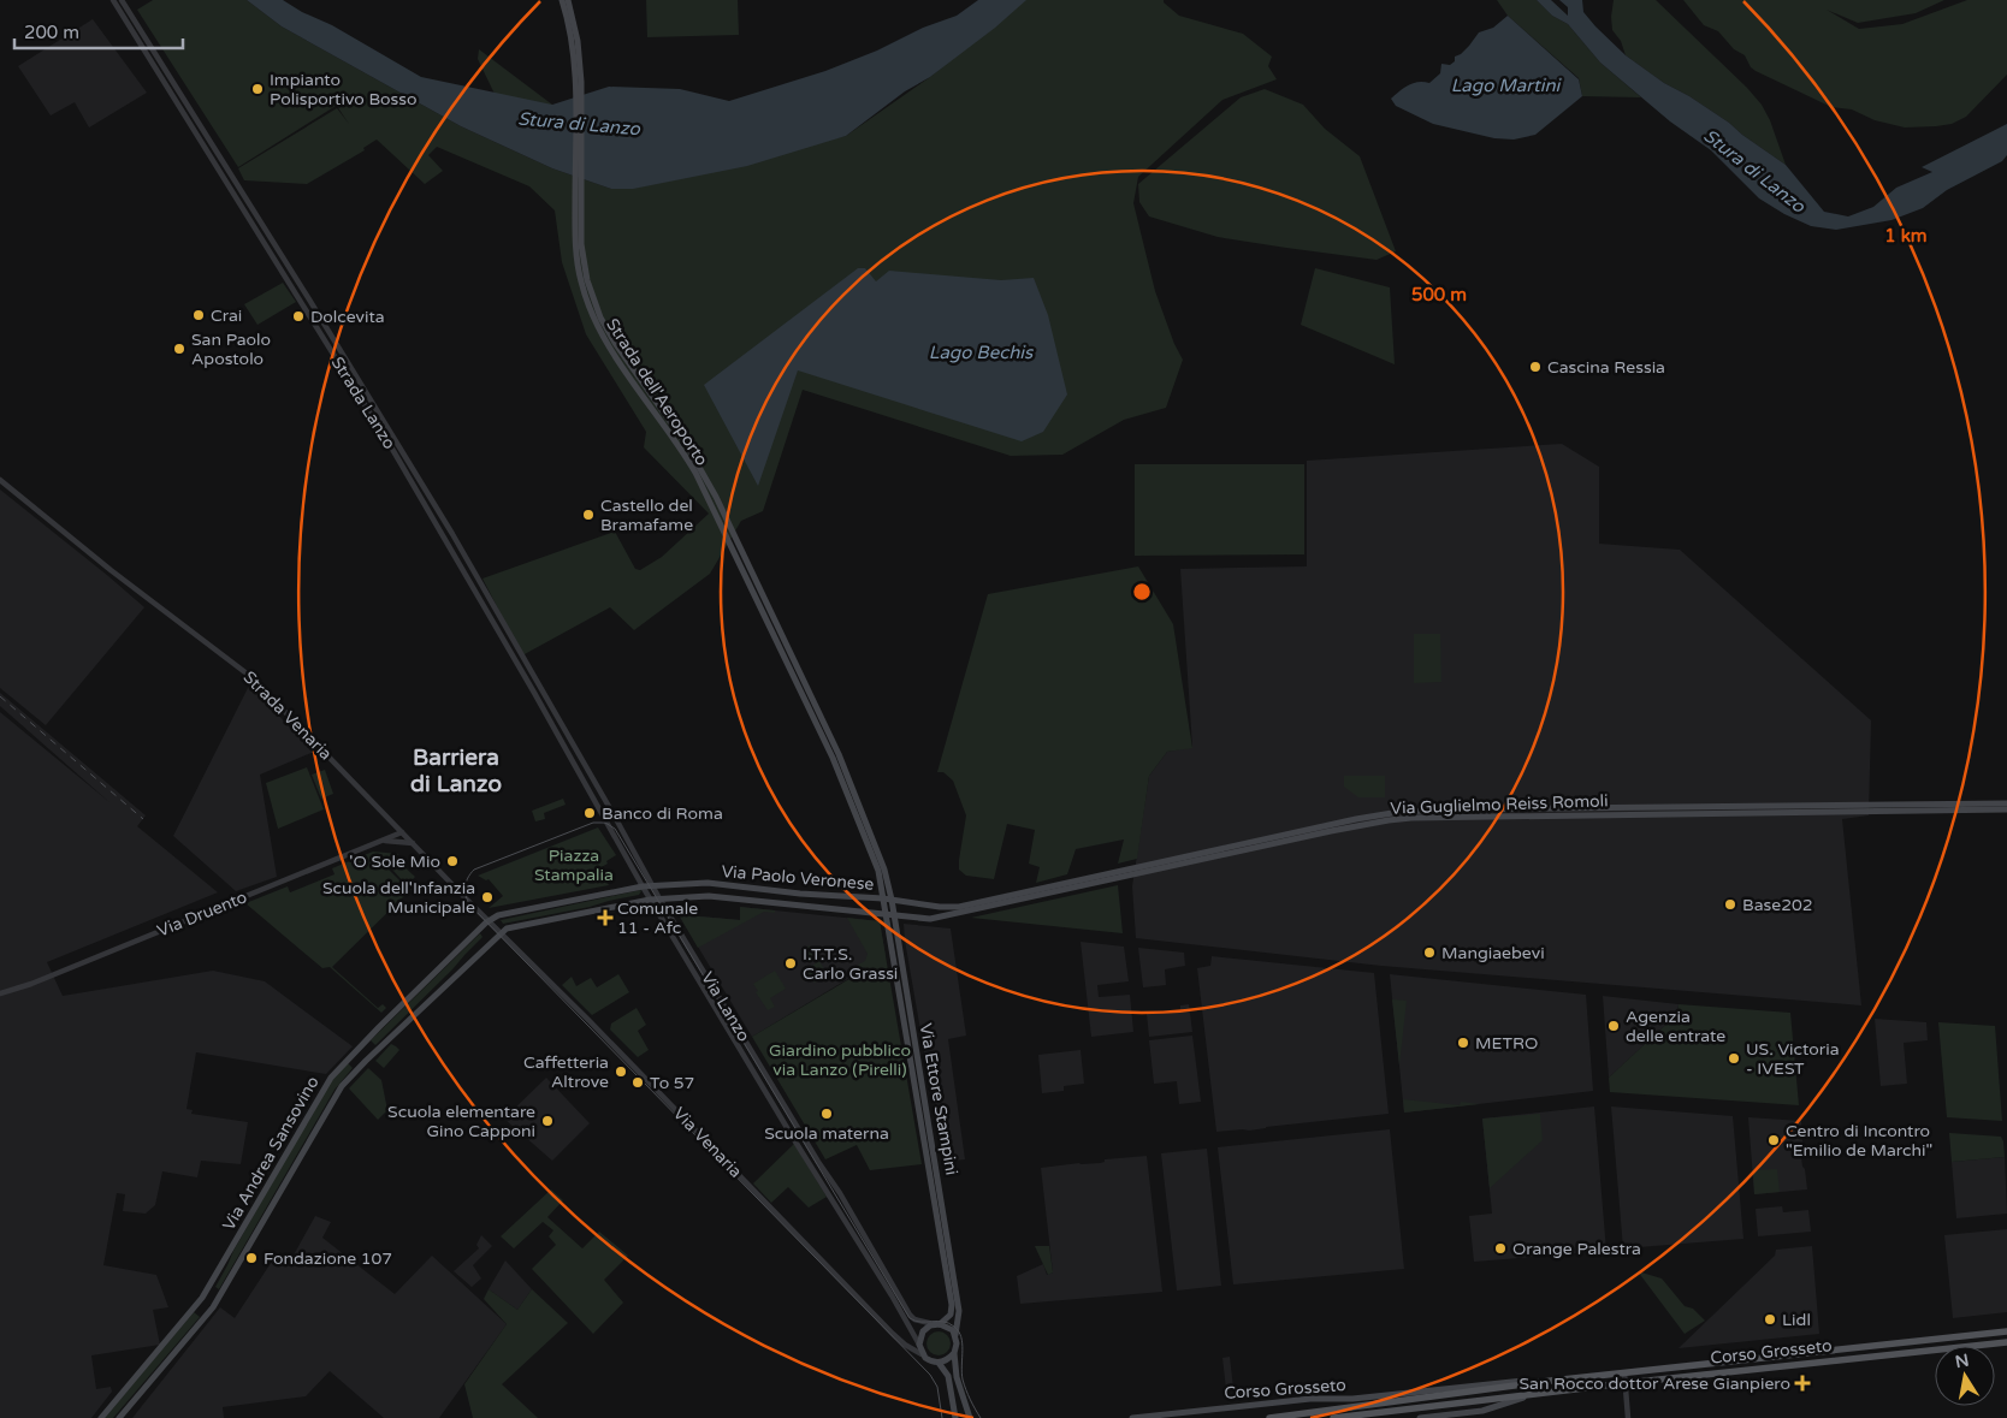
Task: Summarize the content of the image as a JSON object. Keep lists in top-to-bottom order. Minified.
{"streets":{"main road":["Strada dell'Aeroporto","Via Guglielmo Reiss Romoli","Via Paolo Veronese","Via Ettore Stampini","Via Andrea Sansovino","Corso Grosseto"],"street":["Strada Lanzo","Strada Venaria","Via Druento","Via Lanzo","Via Venaria"]},"crossings":[["Strada dell'Aeroporto","Via Ettore Stampini"],["Strada Lanzo","Via Lanzo"],["Strada Venaria","Via Druento"],["Strada Venaria","Via Venaria"],["Via Guglielmo Reiss Romoli","Via Paolo Veronese"],["Via Paolo Veronese","Via Lanzo"],["Via Paolo Veronese","Via Ettore Stampini"],["Via Lanzo","Via Ettore Stampini"],["Via Lanzo","Via Venaria"],["Via Ettore Stampini","Via Venaria"],["Via Venaria","Via Andrea Sansovino"]],"districts":["Barriera di Lanzo"],"water":["Lago Martini","Stura di Lanzo","Lago Bechis"],"parks":["Piazza Stampalia","Giardino pubblico via Lanzo (Pirelli)"],"places":{"other":["Impianto Polisportivo Bosso","Crai","Dolcevita","San Paolo Apostolo","Cascina Ressia","Castello del Bramafame","Banco di Roma","'O Sole Mio","Scuola dell'Infanzia Municipale","Base202","Mangiaebevi","I.T.T.S. Carlo Grassi","Agenzia delle entrate","METRO","US. Victoria - IVEST","Caffetteria Altrove","To 57","Scuola materna","Scuola elementare Gino Capponi","Centro di Incontro \"Emilio de Marchi\"","Orange Palestra","Fondazione 107","Lidl"],"health":["Comunale 11 - Afc","San Rocco dottor Arese Gianpiero"]},"scale_bar":"200 m","north":"top","rings":["1 km","500 m"]}
